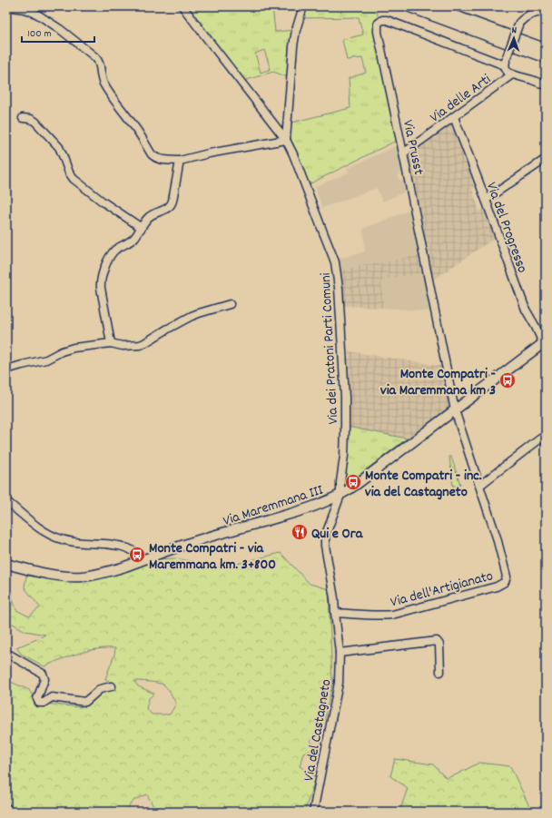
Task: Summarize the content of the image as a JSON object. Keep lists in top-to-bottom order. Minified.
{"streets":{"main road":["Via Maremmana III"],"street":["Via delle Arti","Via Prusst","Via del Progresso","Via dei Pratoni Parti Comuni","Via dell'Artigianato","Via del Castagneto"]},"crossings":[["Via delle Arti","Via Prusst"],["Via delle Arti","Via del Progresso"],["Via Prusst","Via Maremmana III"],["Via Prusst","Via dell'Artigianato"],["Via del Progresso","Via Maremmana III"],["Via dei Pratoni Parti Comuni","Via Maremmana III"],["Via dei Pratoni Parti Comuni","Via del Castagneto"],["Via Maremmana III","Via dell'Artigianato"],["Via Maremmana III","Via del Castagneto"],["Via dell'Artigianato","Via del Castagneto"]],"places":{"bus stop":["Monte Compatri - via Maremmana km 3","Monte Compatri - inc. via del Castagneto","Monte Compatri - via Maremmana km. 3+800"],"restaurant":["Qui e Ora"]},"scale_bar":"100 m","north":"top"}
